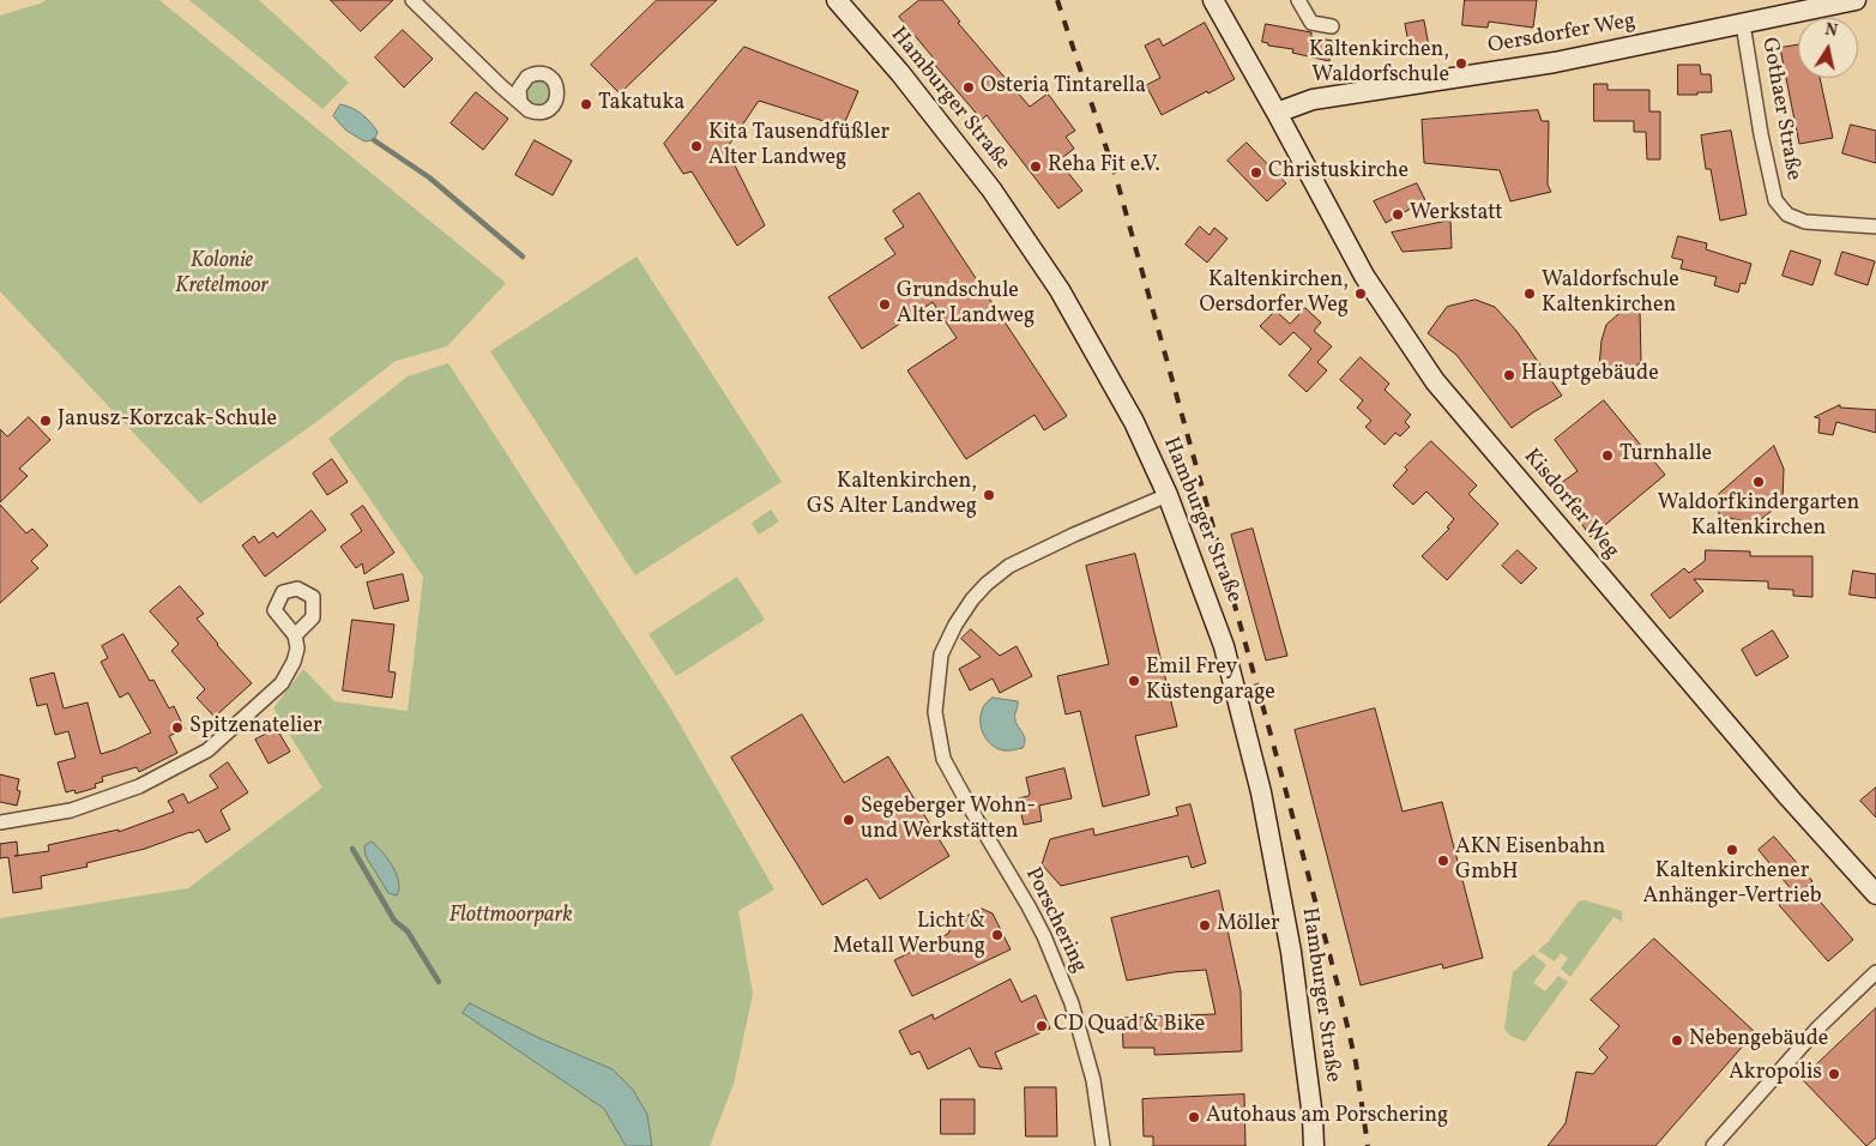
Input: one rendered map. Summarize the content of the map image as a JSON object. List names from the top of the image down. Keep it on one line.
{"streets":{"street":["Oersdorfer Weg","Hamburger Straße","Gothaer Straße","Kisdorfer Weg","Porschering"]},"crossings":[["Oersdorfer Weg","Gothaer Straße"],["Oersdorfer Weg","Kisdorfer Weg"],["Hamburger Straße","Porschering"]],"parks":["Kolonie Kretelmoor","Flottmoorpark"],"places":["Kaltenkirchen, Waldorfschule","Osteria Tintarella","Takatuka","Kita Tausendfüßler Alter Landweg","Reha Fit e.V.","Christuskirche","Werkstatt","Kaltenkirchen, Oersdorfer Weg","Waldorfschule Kaltenkirchen","Grundschule Alter Landweg","Hauptgebäude","Janusz-Korzcak-Schule","Turnhalle","Waldorfkindergarten Kaltenkirchen","Kaltenkirchen, GS Alter Landweg","Emil Frey Küstengarage","Spitzenatelier","Segeberger Wohn- und Werkstätten","Kaltenkirchener Anhänger-Vertrieb","AKN Eisenbahn GmbH","Möller","Licht & Metall Werbung","CD Quad & Bike","Nebengebäude","Akropolis","Autohaus am Porschering"],"north":"top"}
